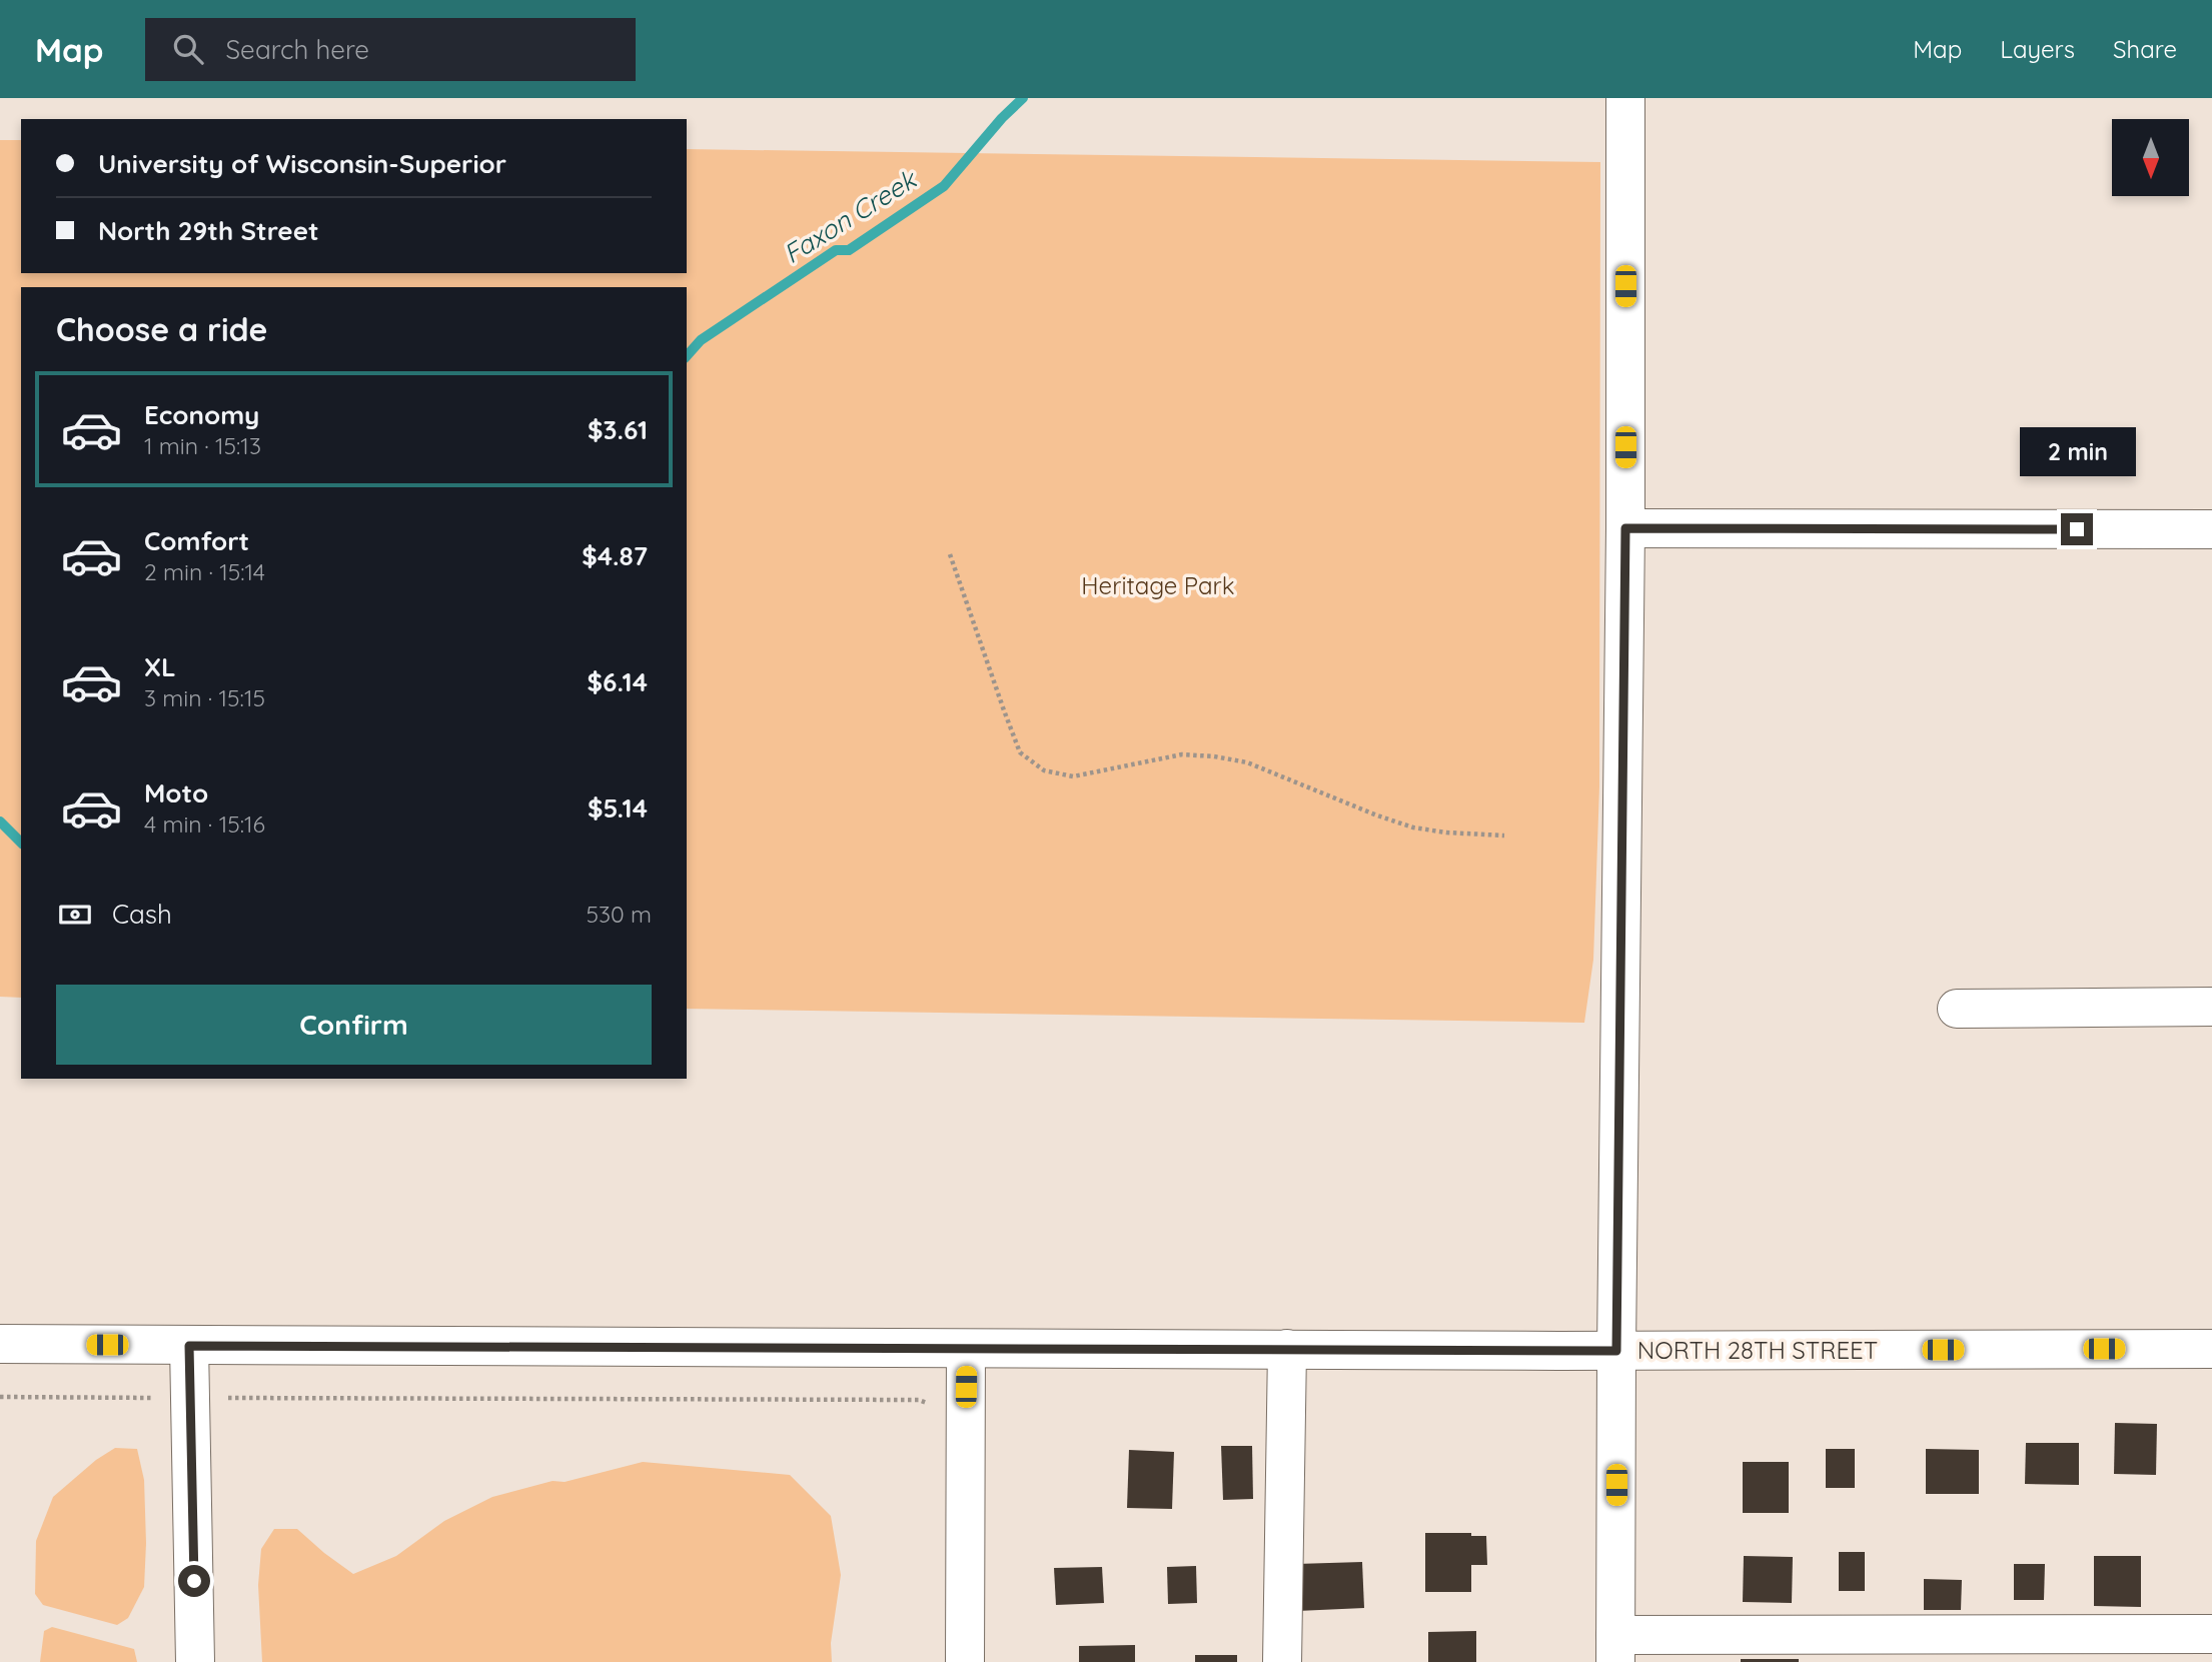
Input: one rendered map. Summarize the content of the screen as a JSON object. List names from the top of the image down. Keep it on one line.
{"streets":{"street":["NORTH 28TH STREET"]},"water":["Faxon Creek"],"parks":["Heritage Park"],"north":"bottom","page":{"header":"Map","search":"Search here","nav":["Map","Layers","Share"],"banner":["University of Wisconsin-Superior","North 29th Street"],"heading":"Choose a ride","list":[{"name":"Economy","note":"1 min · 15:13","value":"$3.61"},{"name":"Comfort","note":"2 min · 15:14","value":"$4.87"},{"name":"XL","note":"3 min · 15:15","value":"$6.14"},{"name":"Moto","note":"4 min · 15:16","value":"$5.14"}],"bubble":"2 min","pay":["Cash","530 m"],"buttons":"Confirm"}}
